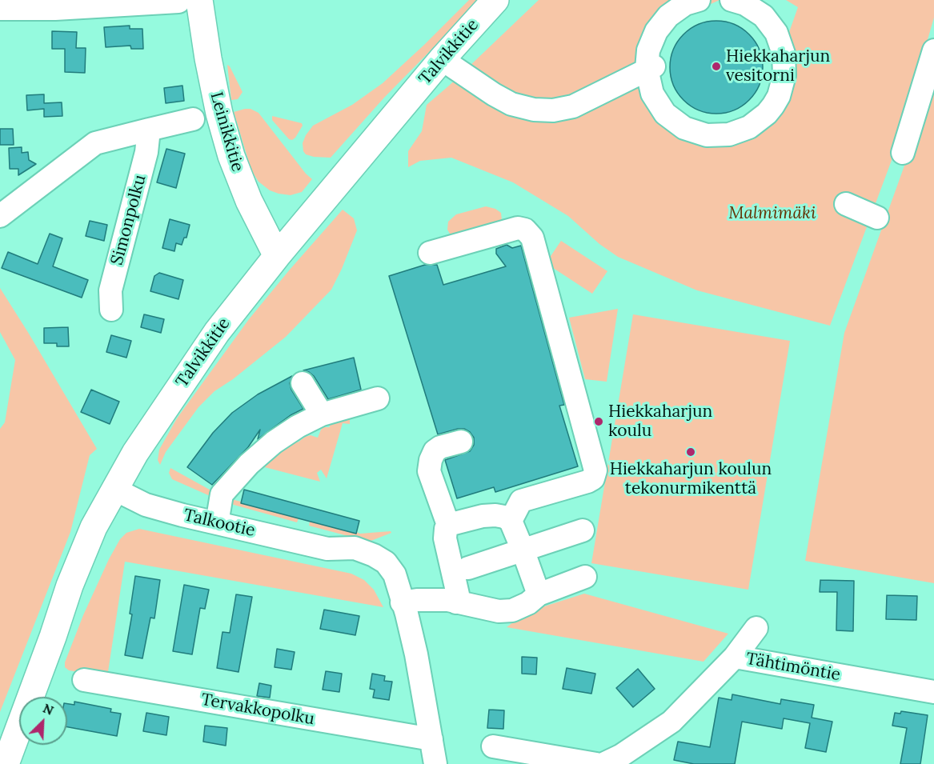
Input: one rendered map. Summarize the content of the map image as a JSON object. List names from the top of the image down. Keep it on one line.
{"streets":{"main road":["Talvikkitie","Leinikkitie"],"street":["Simonpolku","Talkootie","Tähtimöntie","Tervakkopolku"]},"crossings":[["Talvikkitie","Leinikkitie"],["Talvikkitie","Talkootie"]],"parks":["Malmimäki"],"places":["Hiekkaharjun vesitorni","Hiekkaharjun koulu","Hiekkaharjun koulun tekonurmikenttä"],"north":"top right"}
